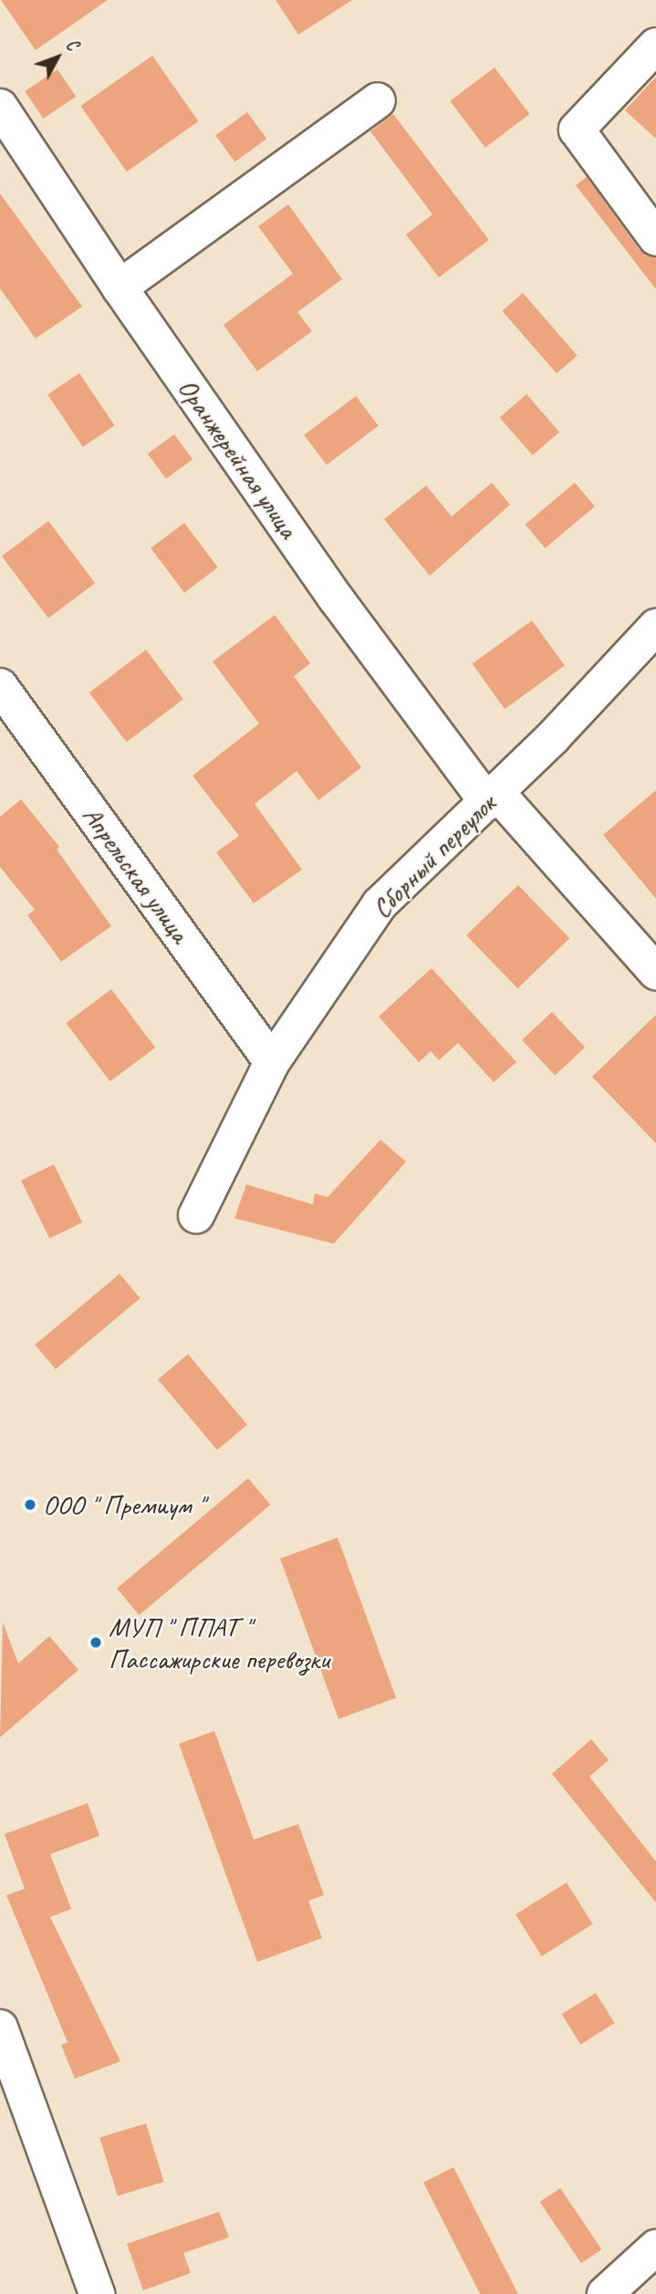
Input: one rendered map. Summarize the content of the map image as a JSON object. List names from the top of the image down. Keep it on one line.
{"streets":{"street":["Оранжерейная улица","Сборный переулок","Апрельская улица"]},"crossings":[["Оранжерейная улица","Сборный переулок"],["Сборный переулок","Апрельская улица"]],"places":["ООО \" Премиум \"","МУП \" ППАТ \" Пассажирские перевозки"],"north":"top right"}
